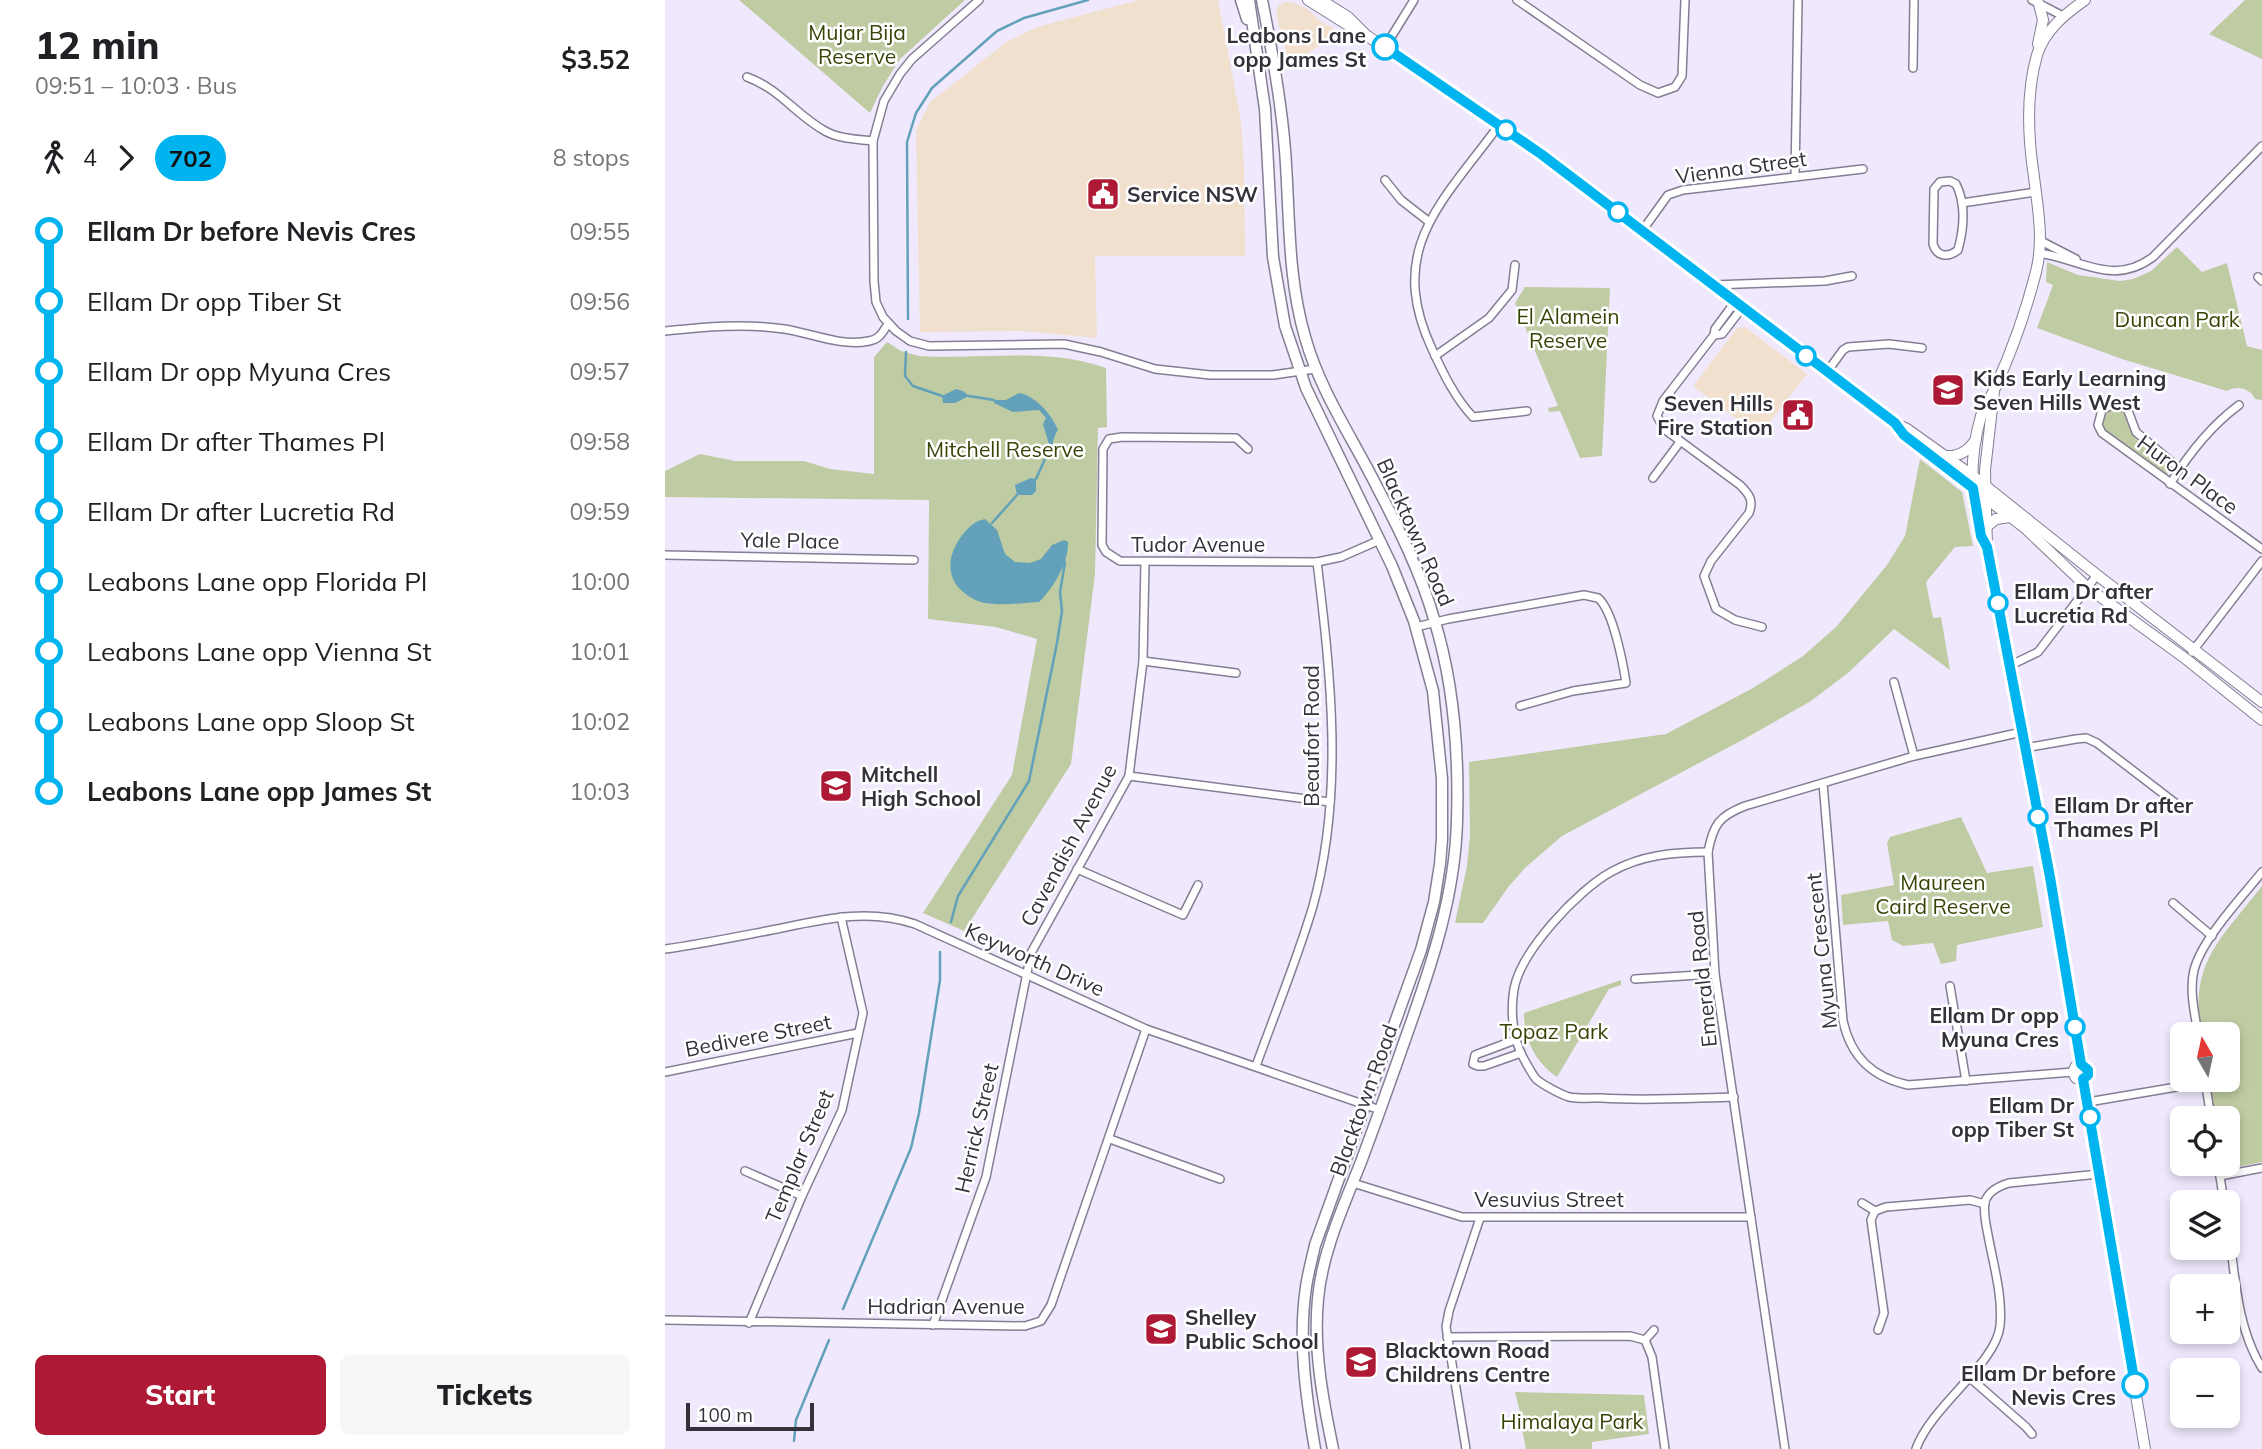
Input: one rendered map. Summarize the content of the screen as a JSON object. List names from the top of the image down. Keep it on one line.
{"streets":{"main road":["Blacktown Road"],"street":["Vienna Street","Huron Place","Yale Place","Tudor Avenue","Beaufort Road","Cavendish Avenue","Myuna Crescent","Keyworth Drive","Emerald Road","Bedivere Street","Herrick Street","Templar Street","Vesuvius Street","Hadrian Avenue"]},"crossings":[["Blacktown Road","Keyworth Drive"],["Blacktown Road","Vesuvius Street"],["Tudor Avenue","Beaufort Road"],["Tudor Avenue","Cavendish Avenue"],["Beaufort Road","Keyworth Drive"],["Cavendish Avenue","Keyworth Drive"],["Cavendish Avenue","Herrick Street"],["Myuna Crescent","Emerald Road"],["Keyworth Drive","Herrick Street"],["Keyworth Drive","Templar Street"],["Keyworth Drive","Hadrian Avenue"],["Emerald Road","Vesuvius Street"],["Bedivere Street","Templar Street"],["Herrick Street","Hadrian Avenue"],["Templar Street","Hadrian Avenue"]],"parks":["Mujar Bija Reserve","El Alamein Reserve","Duncan Park","Mitchell Reserve","Maureen Caird Reserve","Topaz Park","Himalaya Park"],"places":{"other":["Leabons Lane opp James St","Ellam Dr after Lucretia Rd","Ellam Dr after Thames Pl","Ellam Dr opp Myuna Cres","Ellam Dr opp Tiber St","Ellam Dr before Nevis Cres"],"public building":["Service NSW","Seven Hills Fire Station"],"school or university":["Kids Early Learning Seven Hills West","Mitchell High School","Shelley Public School","Blacktown Road Childrens Centre"]},"lines":["bus line 702"],"scale_bar":"100 m","north":"top","page":{"heading":["12 min","09:51 – 10:03 · Bus","$3.52"],"legs":["4","702","8 stops"],"list":[{"name":"Ellam Dr before Nevis Cres","value":"09:55"},{"name":"Ellam Dr opp Tiber St","value":"09:56"},{"name":"Ellam Dr opp Myuna Cres","value":"09:57"},{"name":"Ellam Dr after Thames Pl","value":"09:58"},{"name":"Ellam Dr after Lucretia Rd","value":"09:59"},{"name":"Leabons Lane opp Florida Pl","value":"10:00"},{"name":"Leabons Lane opp Vienna St","value":"10:01"},{"name":"Leabons Lane opp Sloop St","value":"10:02"},{"name":"Leabons Lane opp James St","value":"10:03"}],"map_buttons":["+","−"],"buttons":["Start","Tickets"],"scale":"100 m"}}
